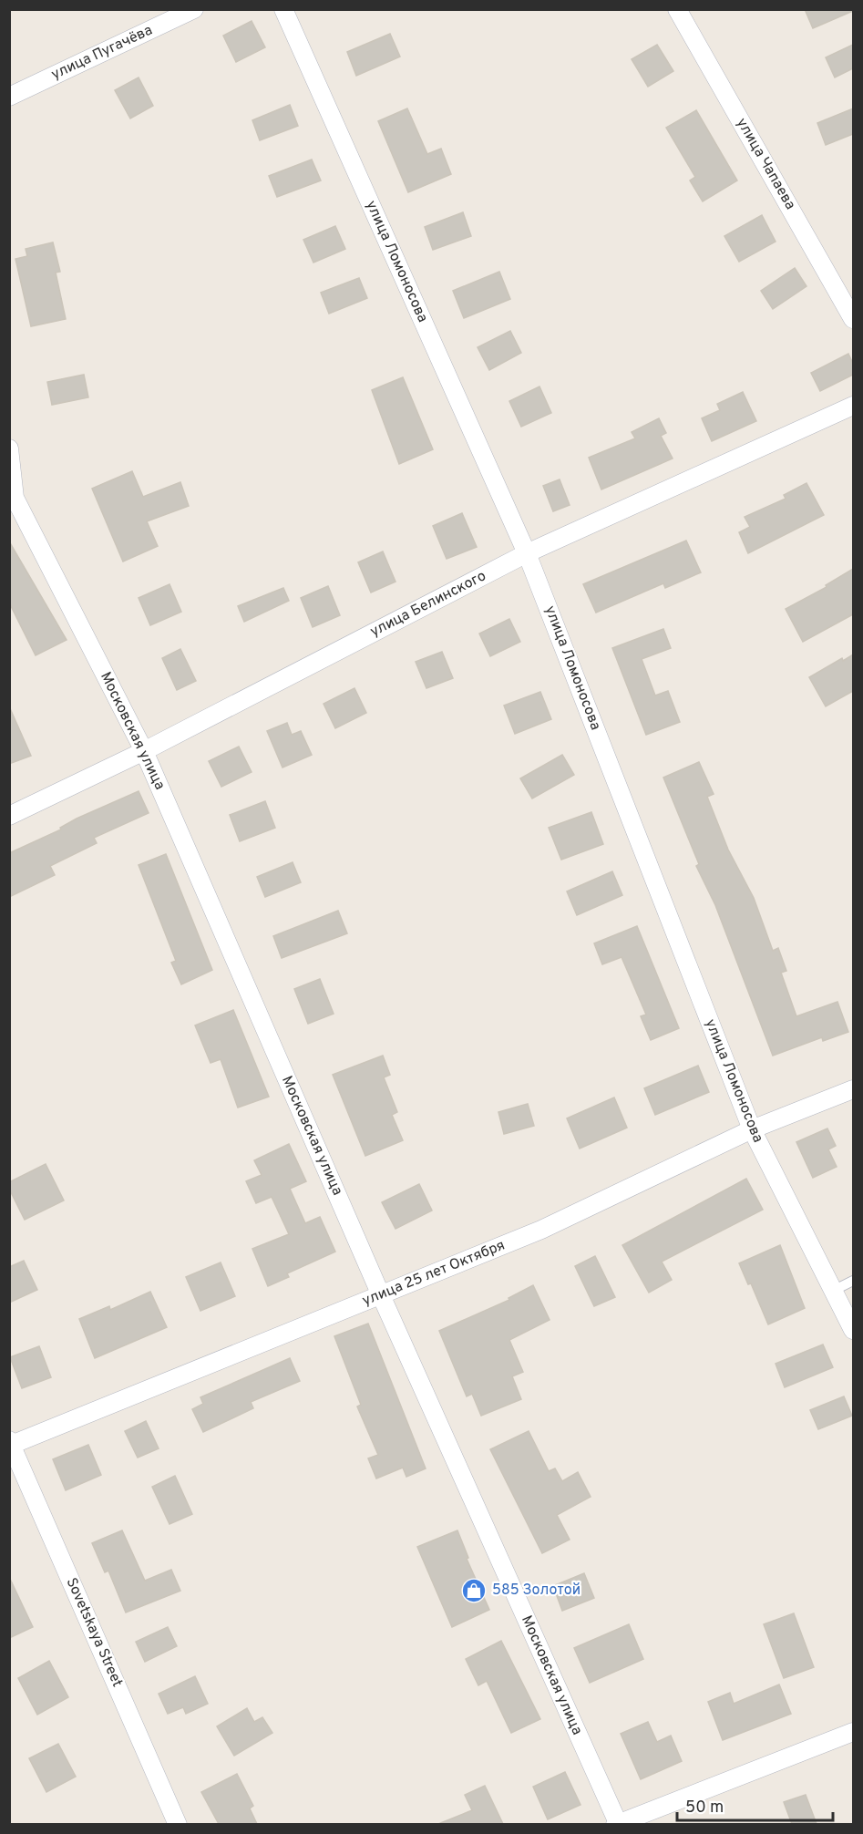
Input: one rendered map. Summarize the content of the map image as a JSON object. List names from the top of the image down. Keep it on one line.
{"streets":{"street":["улица Пугачёва","улица Чапаева","улица Ломоносова","улица Белинского","Московская улица","улица 25 лет Октября","Sovetskaya Street"]},"crossings":[["улица Ломоносова","улица Белинского"],["улица Ломоносова","улица 25 лет Октября"],["улица Белинского","Московская улица"],["Московская улица","улица 25 лет Октября"],["улица 25 лет Октября","Sovetskaya Street"]],"places":{"shop":["585 Золотой"]},"scale_bar":"50 m"}
